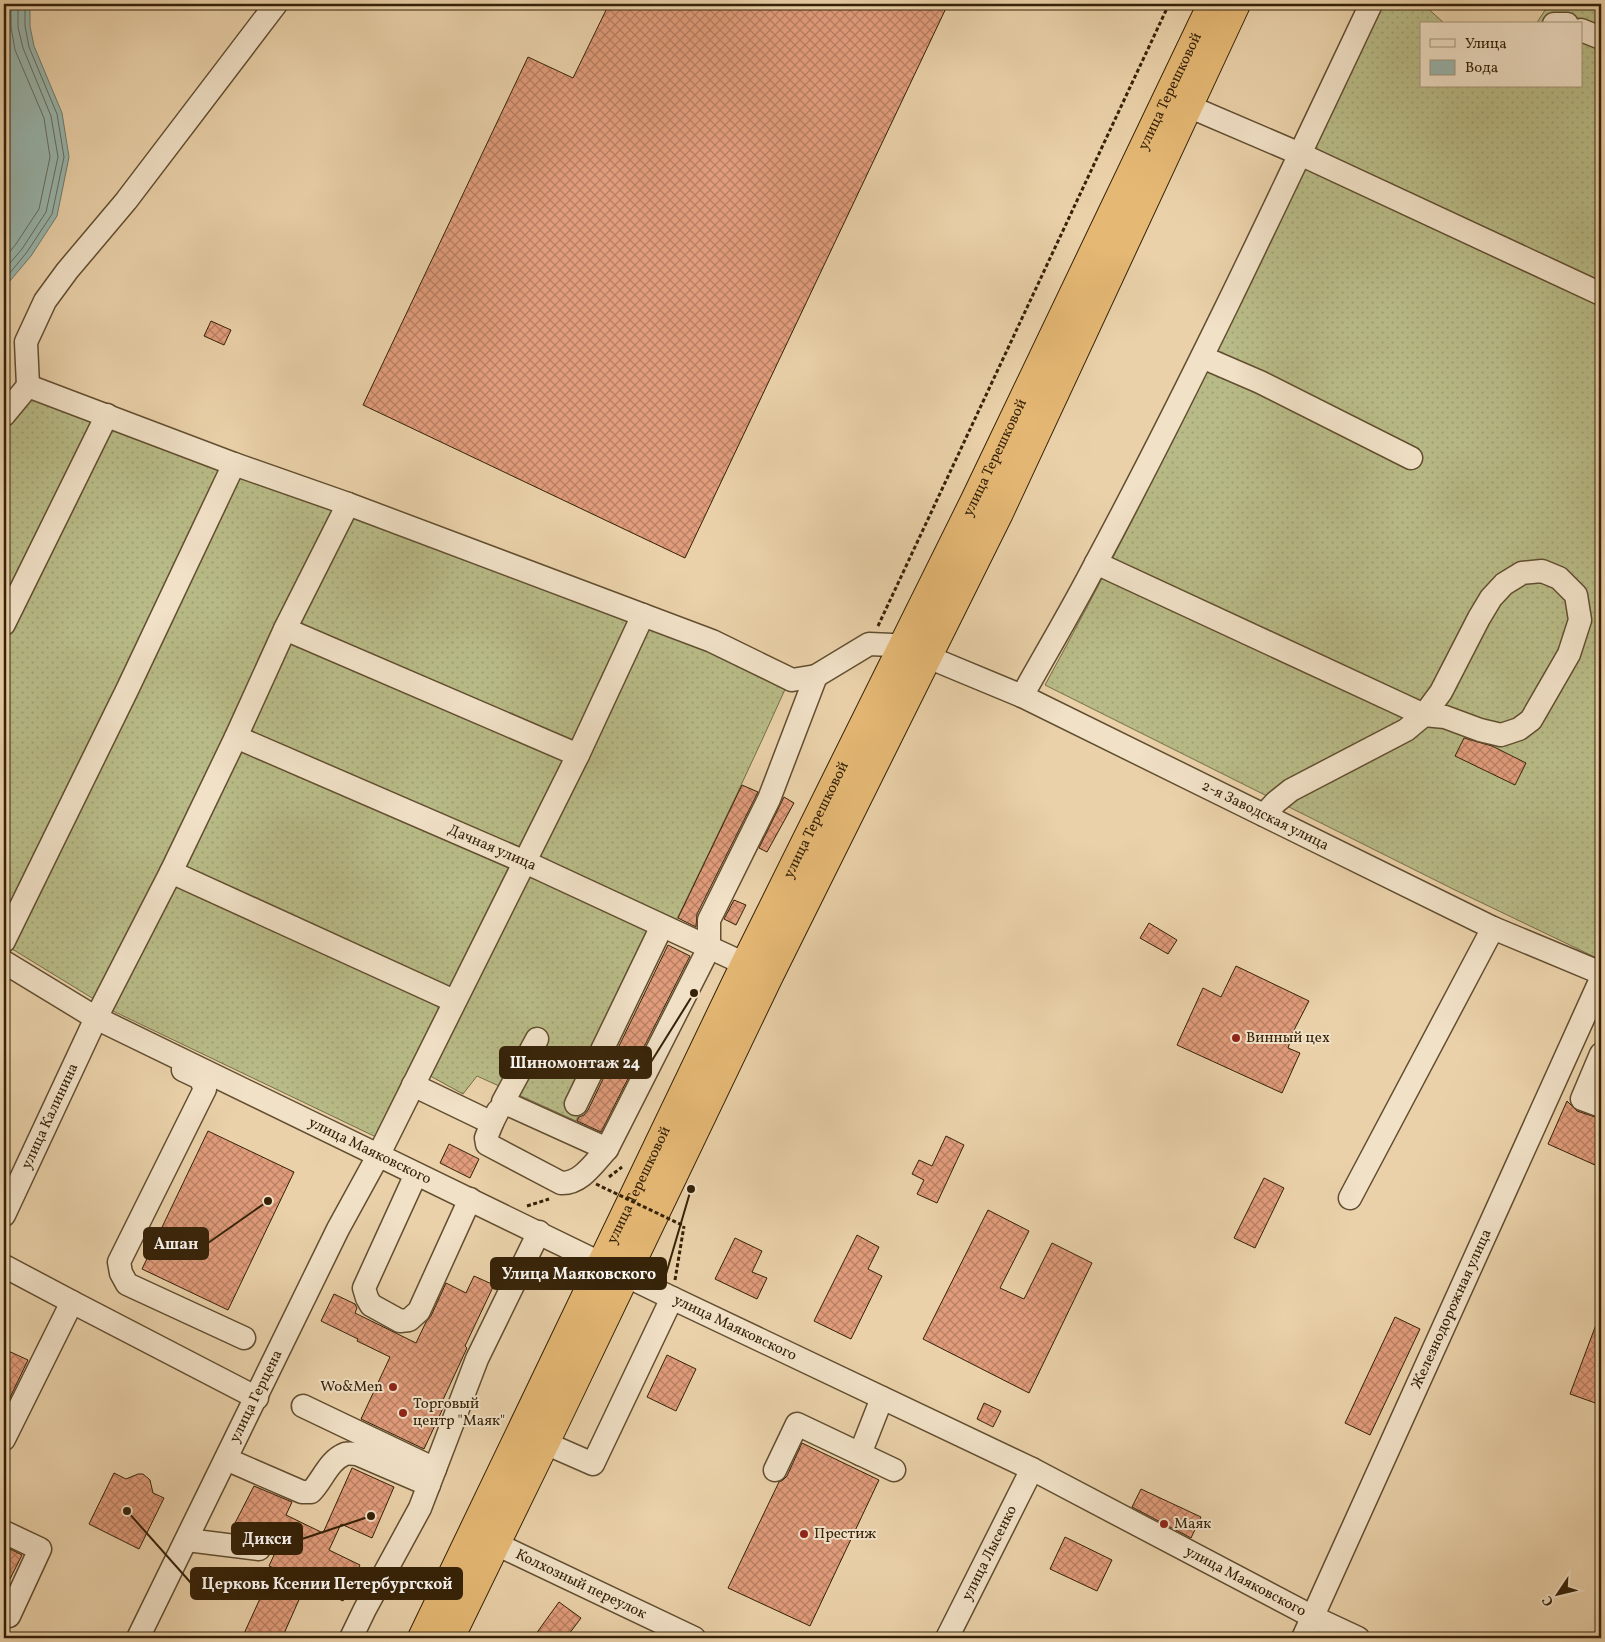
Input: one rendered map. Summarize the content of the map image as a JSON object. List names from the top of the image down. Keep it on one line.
{"streets":{"highway":["улица Терешковой"],"street":["2-я Заводская улица","Дачная улица","улица Калинина","улица Маяковского","Железнодорожная улица","улица Герцена","улица Лысенко","Колхозный переулок"]},"crossings":[["улица Терешковой","2-я Заводская улица"],["улица Терешковой","Дачная улица"],["улица Терешковой","улица Маяковского"],["улица Терешковой","Колхозный переулок"],["Дачная улица","улица Калинина"],["Дачная улица","улица Герцена"],["улица Калинина","улица Маяковского"],["улица Маяковского","Железнодорожная улица"],["улица Маяковского","улица Герцена"],["улица Маяковского","улица Лысенко"]],"places":["Шиномонтаж 24","Винный цех","Улица Маяковского","Ашан","Wo&Men","Торговый центр \"Маяк\"","Церковь Ксении Петербургской","Дикси","Маяк","Престиж"],"legend":["Улица","Вода"],"north":"bottom left"}
